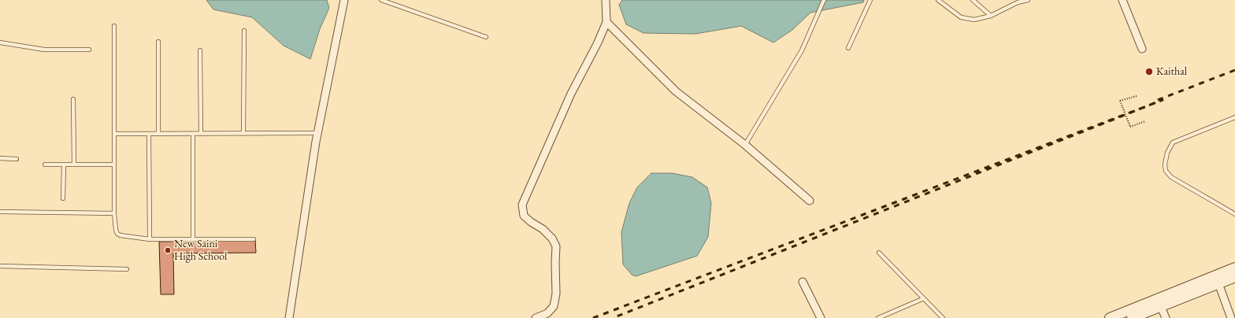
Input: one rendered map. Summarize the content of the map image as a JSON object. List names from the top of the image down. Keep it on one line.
{"places":["Kaithal","New Saini High School"]}
